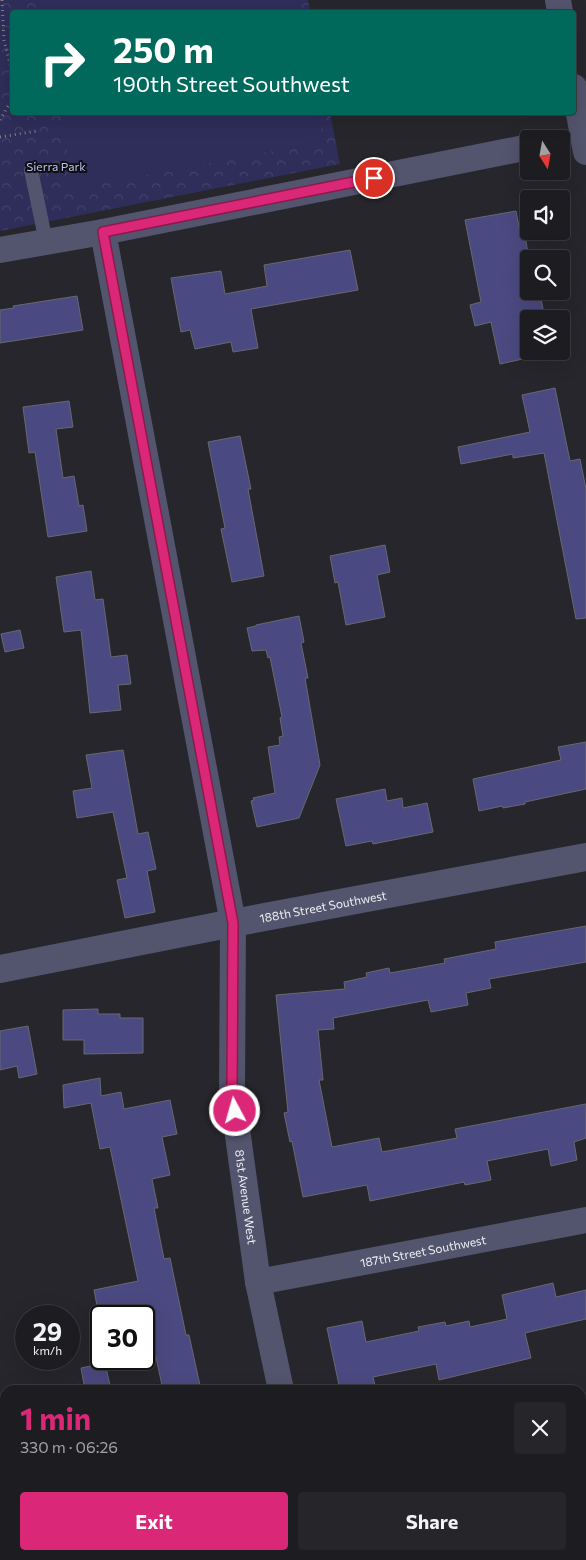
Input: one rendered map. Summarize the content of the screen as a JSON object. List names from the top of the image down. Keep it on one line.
{"streets":{"street":["188th Street Southwest","81st Avenue West","187th Street Southwest"]},"crossings":[["188th Street Southwest","81st Avenue West"],["81st Avenue West","187th Street Southwest"]],"parks":["Sierra Park"],"north":"bottom","page":{"turn":["250 m","190th Street Southwest"],"speed":"29 km/h","limit":"30","heading":["1 min","330 m · 06:26"],"buttons":["Exit","Share"]}}
